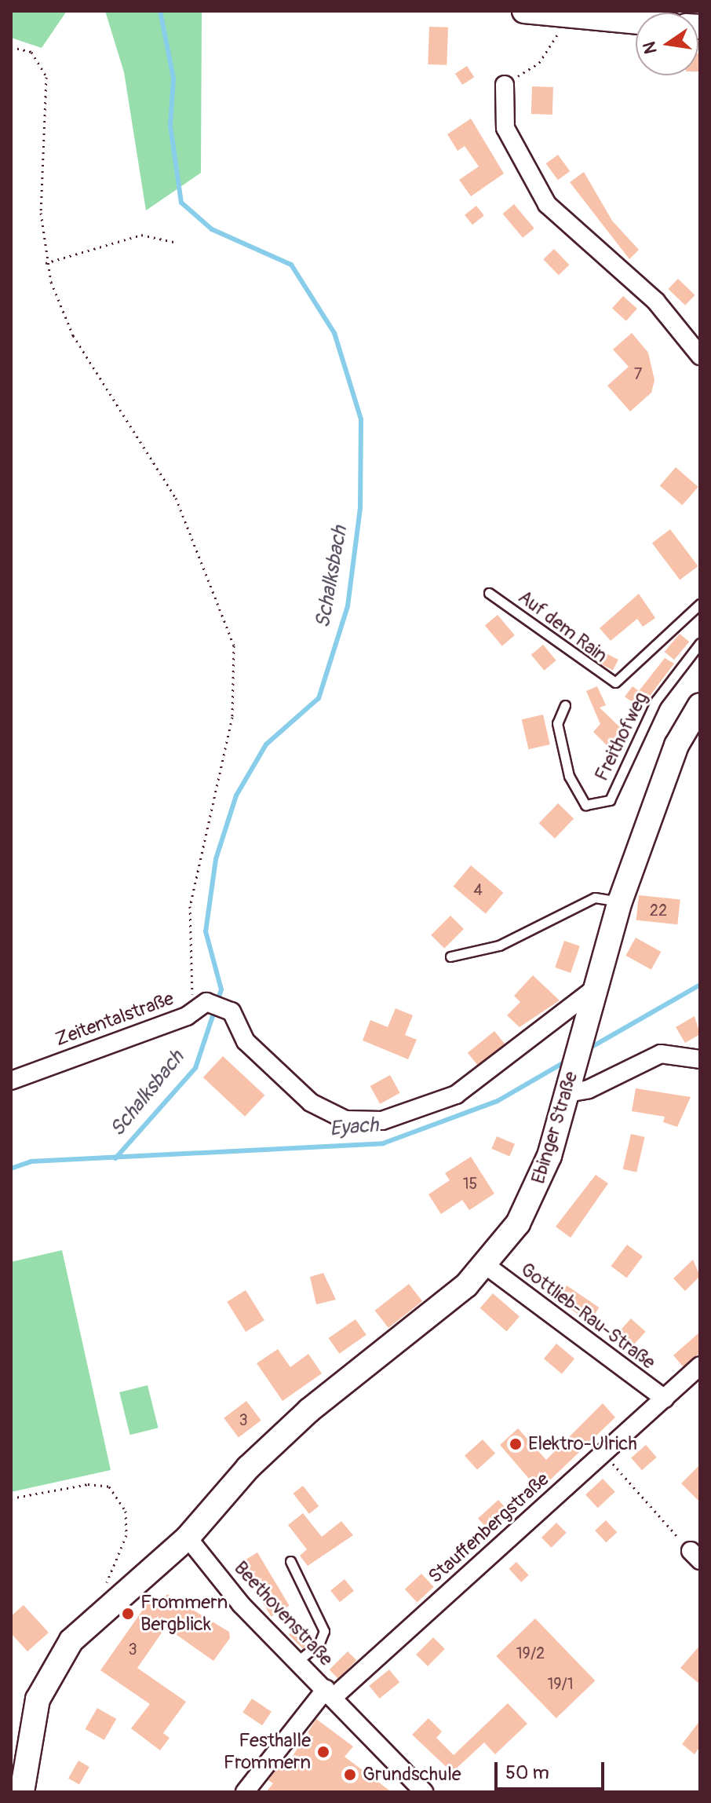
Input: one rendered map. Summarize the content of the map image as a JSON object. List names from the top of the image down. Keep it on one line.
{"streets":{"main road":["Ebinger Straße"],"street":["Zeitentalstraße","Gottlieb-Rau-Straße","Stauffenbergstraße","Beethovenstraße"],"lane":["Auf dem Rain","Freithofweg"]},"crossings":[["Ebinger Straße","Gottlieb-Rau-Straße"],["Ebinger Straße","Beethovenstraße"],["Gottlieb-Rau-Straße","Stauffenbergstraße"],["Stauffenbergstraße","Beethovenstraße"]],"water":["Schalksbach","Eyach"],"places":["Elektro-Ulrich","Frommern Bergblick","Festhalle Frommern","Grundschule"],"house_numbers":["7","4","22","15","3","3","19/2","19/1"],"scale_bar":"50 m","north":"left"}
